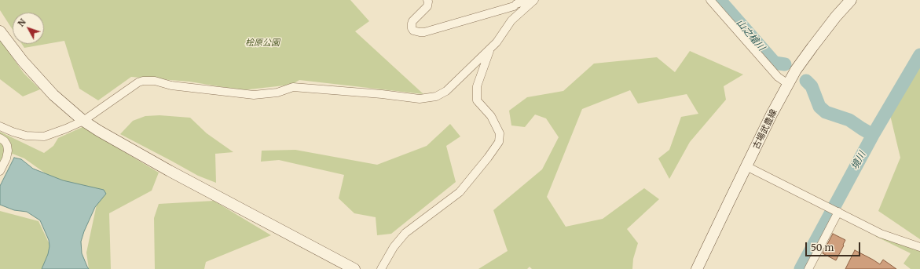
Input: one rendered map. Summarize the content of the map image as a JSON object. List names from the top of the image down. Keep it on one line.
{"streets":{"street":["古場武豊線"]},"water":["山之槍川","境川"],"parks":["桧原公園"],"scale_bar":"50 m","north":"top left"}
